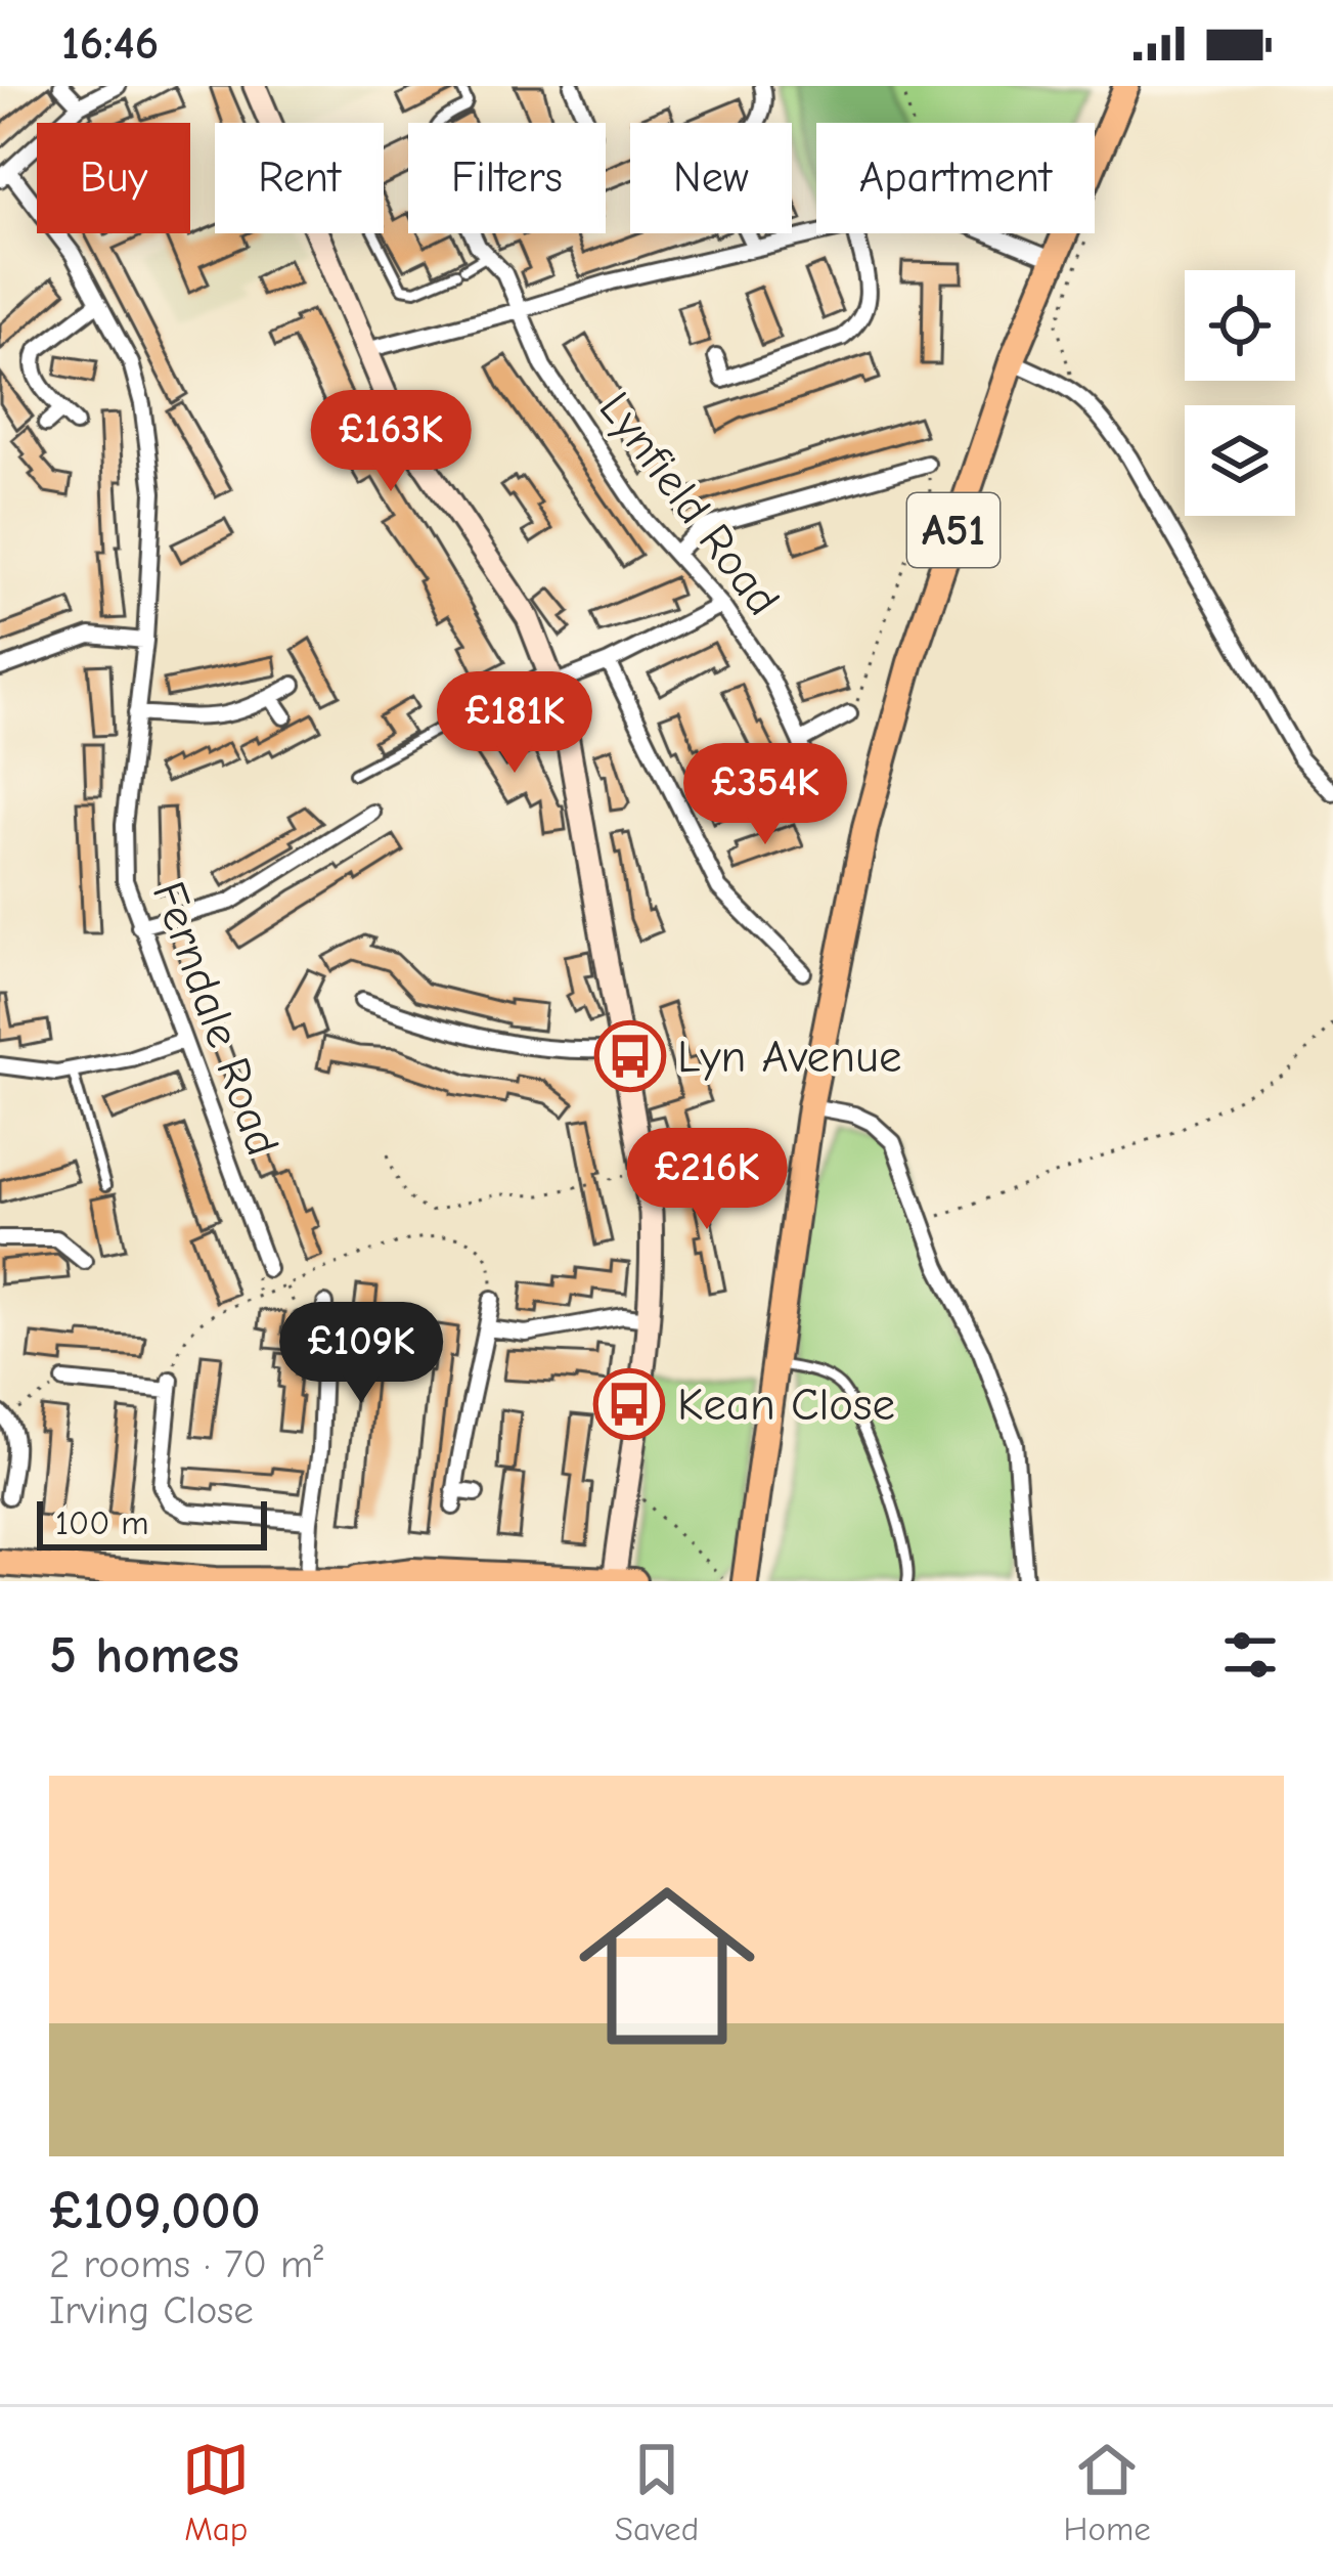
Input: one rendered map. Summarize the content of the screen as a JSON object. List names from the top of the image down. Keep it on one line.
{"streets":{"highway":["A51"],"street":["Lynfield Road","Ferndale Road"]},"places":{"bus stop":["Lyn Avenue","Kean Close"]},"scale_bar":"100 m","page":{"status":"16:46","chip":["Buy","Rent","Filters","New","Apartment"],"price":["£163K","£181K","£354K","£216K","£109K"],"scale":"100 m","heading":"5 homes","list":[{"name":"£109,000","note":"2 rooms · 70 m² · Irving Close"}],"tabs":["Map","Saved","Home"]}}
